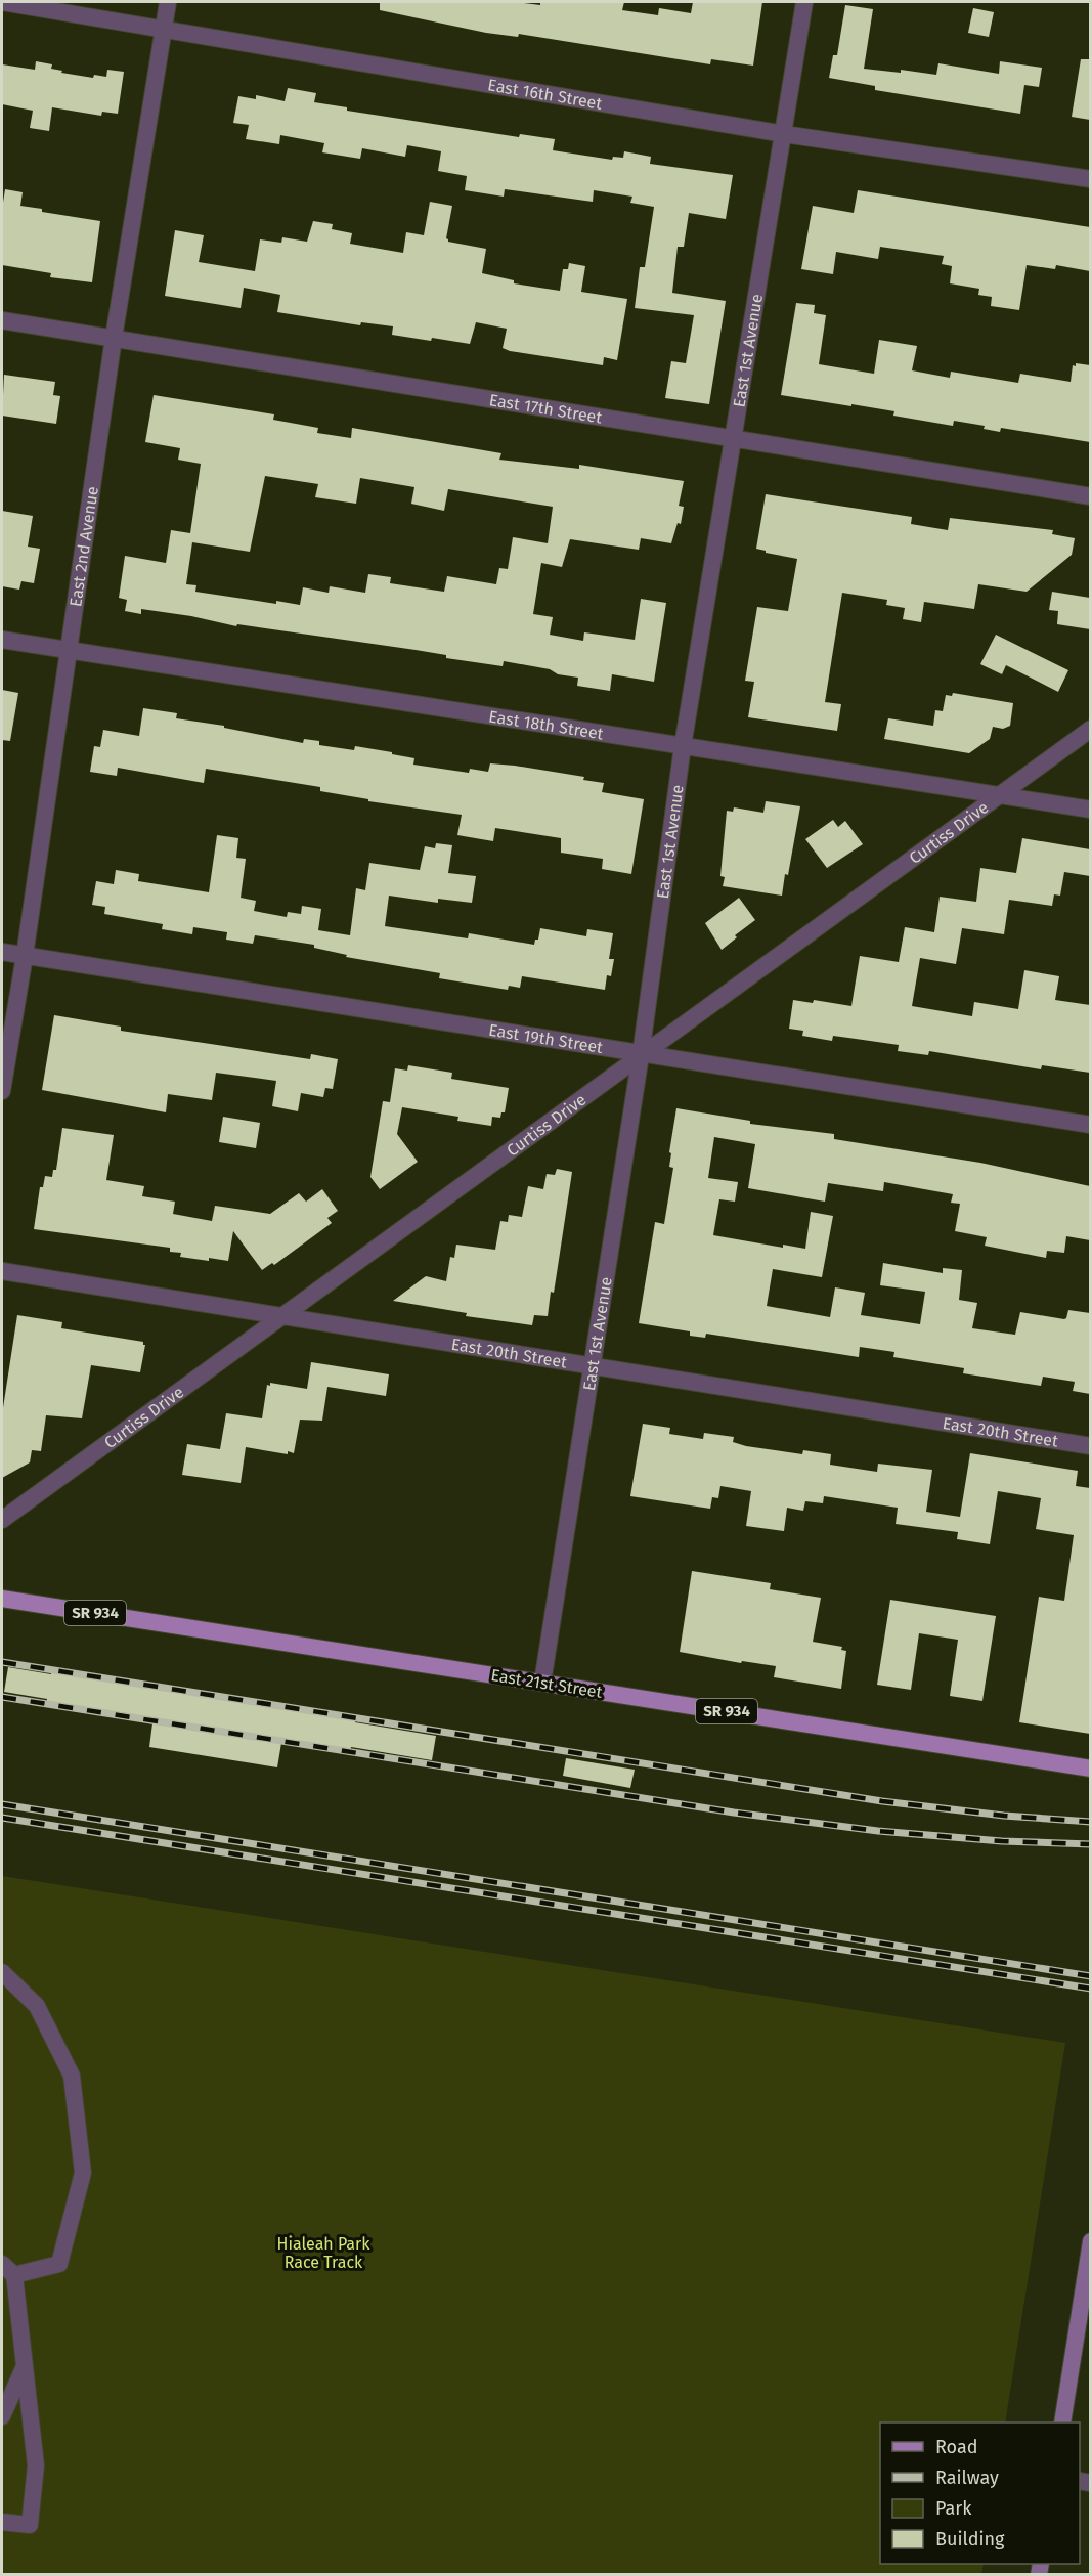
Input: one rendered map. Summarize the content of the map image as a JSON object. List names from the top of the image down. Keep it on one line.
{"streets":{"main road":["SR 934","East 21st Street"],"street":["East 16th Street","East 1st Avenue","East 17th Street","East 2nd Avenue","East 18th Street","Curtiss Drive","East 19th Street","East 20th Street"]},"crossings":[["East 16th Street","East 1st Avenue"],["East 16th Street","East 2nd Avenue"],["East 1st Avenue","East 17th Street"],["East 1st Avenue","East 18th Street"],["East 1st Avenue","Curtiss Drive"],["East 1st Avenue","East 19th Street"],["East 1st Avenue","East 20th Street"],["East 1st Avenue","East 21st Street"],["East 17th Street","East 2nd Avenue"],["East 2nd Avenue","East 18th Street"],["East 2nd Avenue","East 19th Street"],["East 18th Street","Curtiss Drive"],["Curtiss Drive","East 19th Street"],["Curtiss Drive","East 20th Street"]],"parks":["Hialeah Park Race Track"],"legend":["Road","Railway","Park","Building"]}
